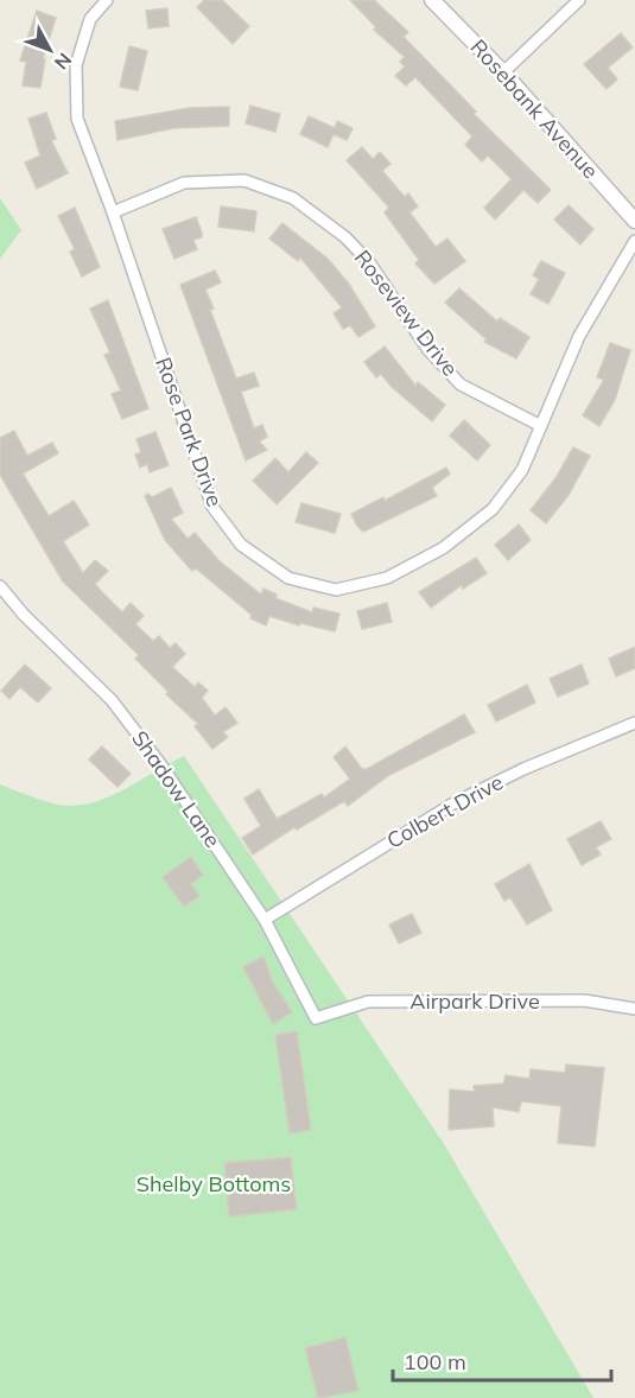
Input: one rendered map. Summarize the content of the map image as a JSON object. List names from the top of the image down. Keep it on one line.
{"streets":{"street":["Rosebank Avenue","Roseview Drive","Rose Park Drive","Shadow Lane","Colbert Drive","Airpark Drive"]},"crossings":[["Roseview Drive","Rose Park Drive"],["Shadow Lane","Colbert Drive"],["Shadow Lane","Airpark Drive"]],"parks":["Shelby Bottoms"],"scale_bar":"100 m","north":"bottom right"}
